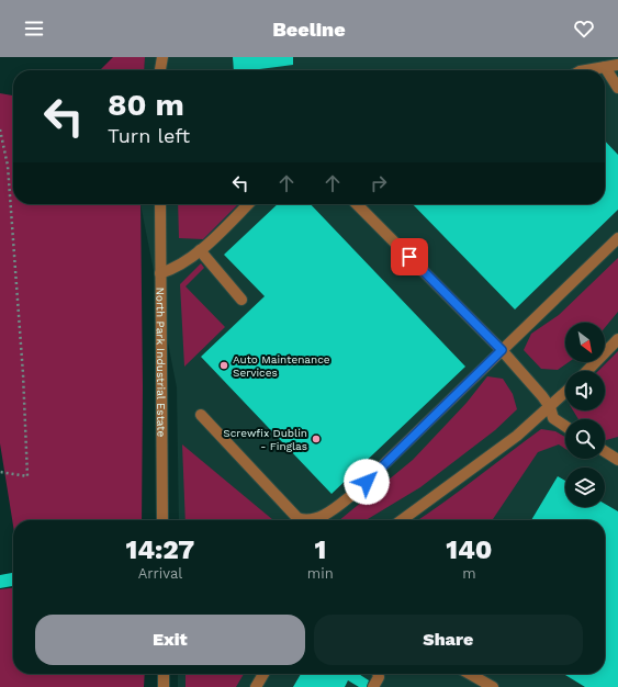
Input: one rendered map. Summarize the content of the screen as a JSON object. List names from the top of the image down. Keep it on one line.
{"streets":{"street":["North Park Industrial Estate"]},"places":["Auto Maintenance Services","Screwfix Dublin - Finglas"],"north":"bottom right","page":{"header":"Beeline","turn":["80 m","Turn left"],"eta":["14:27","Arrival","1","min","140","m"],"buttons":["Exit","Share"]}}
